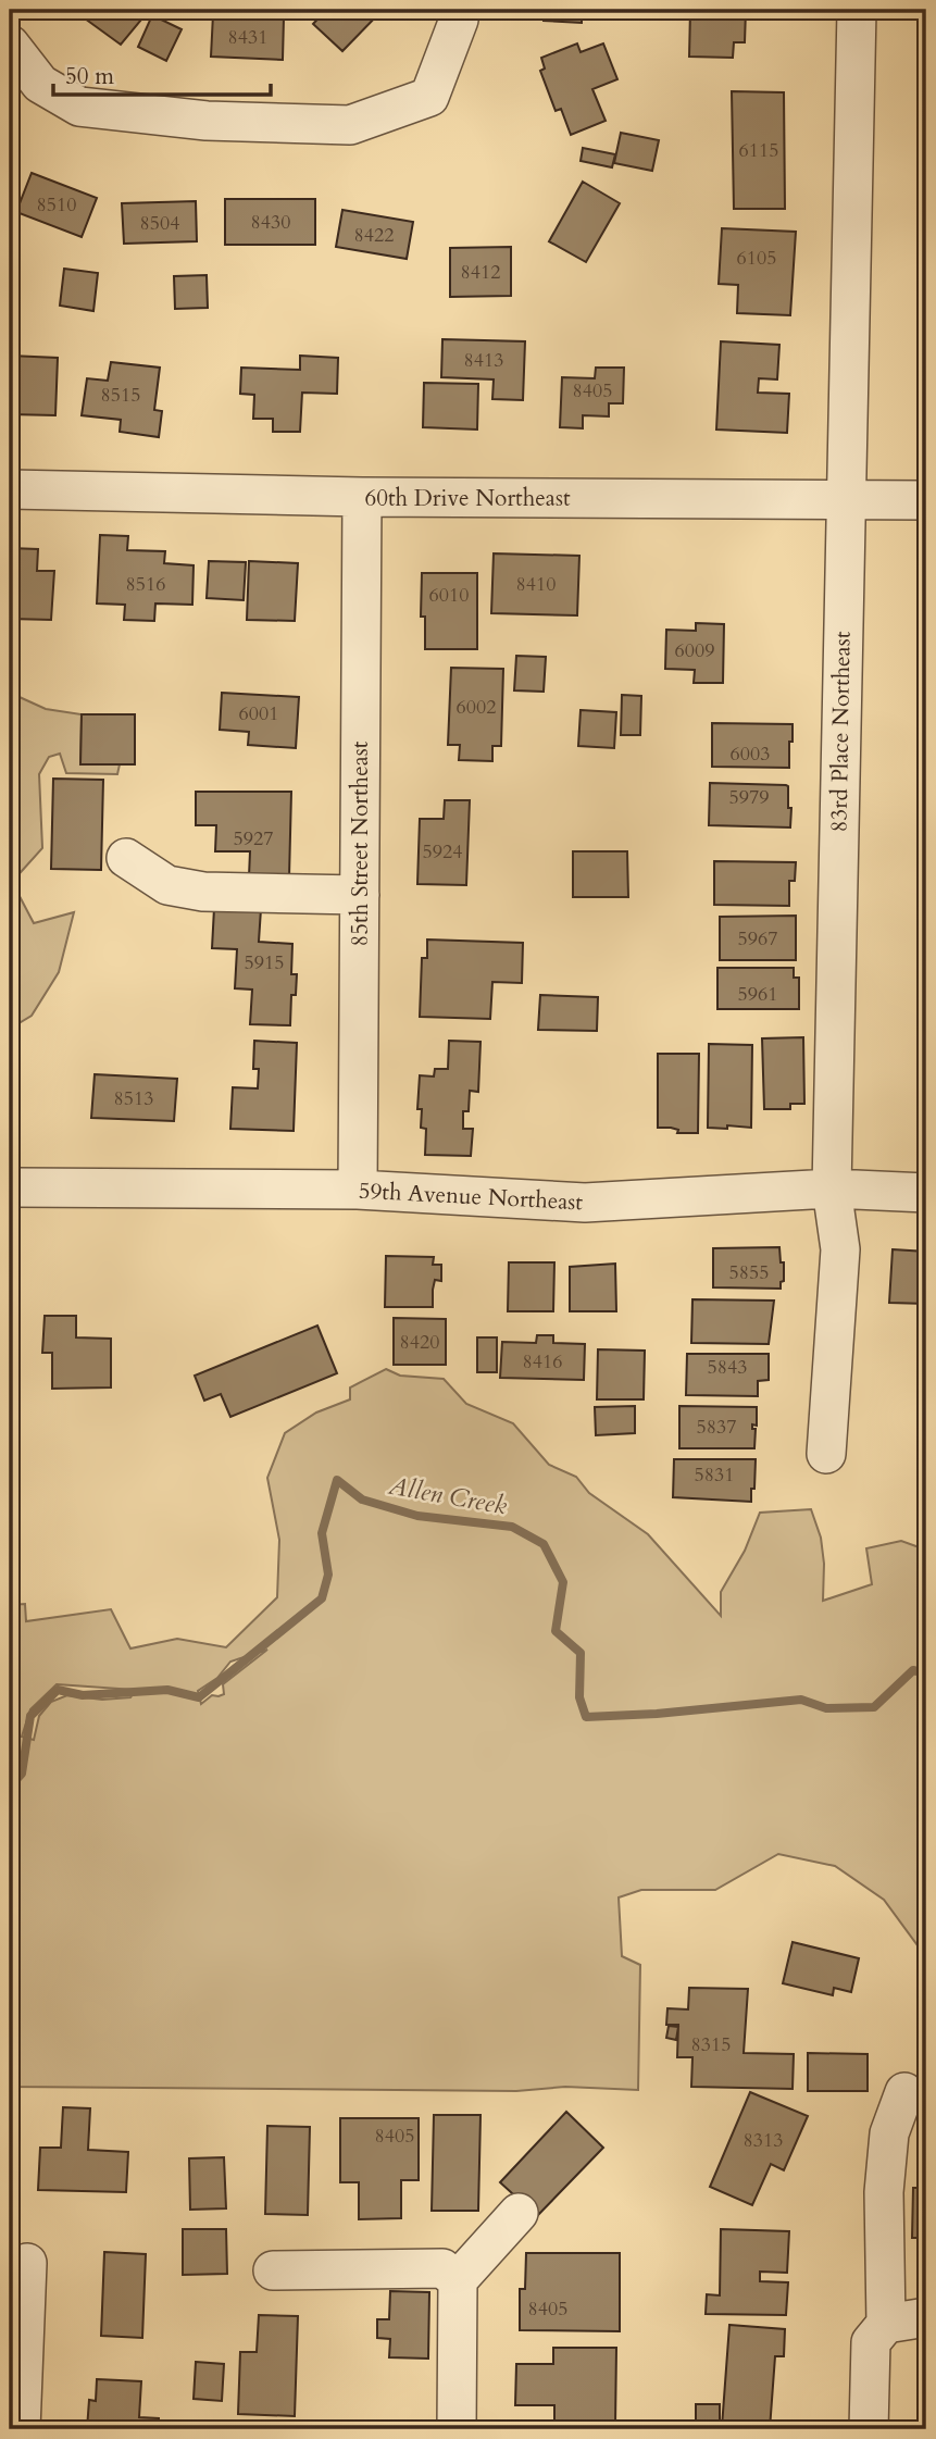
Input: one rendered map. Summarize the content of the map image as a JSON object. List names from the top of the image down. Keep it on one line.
{"streets":{"street":["60th Drive Northeast","83rd Place Northeast","85th Street Northeast","59th Avenue Northeast"]},"crossings":[["60th Drive Northeast","83rd Place Northeast"],["60th Drive Northeast","85th Street Northeast"],["83rd Place Northeast","59th Avenue Northeast"],["85th Street Northeast","59th Avenue Northeast"]],"water":["Allen Creek"],"house_numbers":["8431","6115","8510","8430","8504","8422","6105","8412","8413","8405","8515","8516","8410","6010","6009","6002","6001","6003","5979","5927","5924","5967","5915","5961","8513","5855","8420","8416","5843","5837","5831","8315","8405","8313","8405"],"scale_bar":"50 m"}
